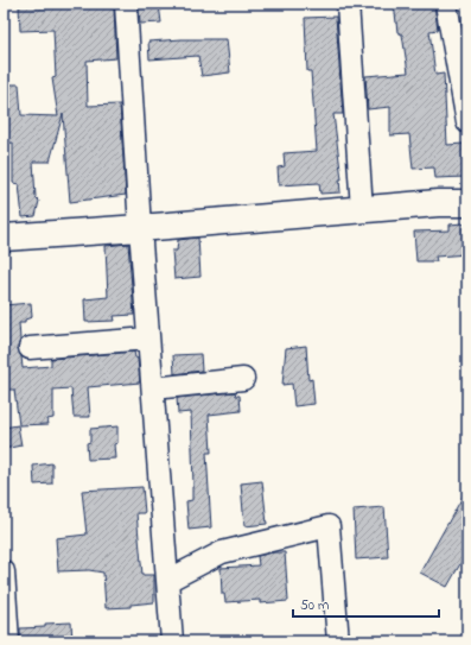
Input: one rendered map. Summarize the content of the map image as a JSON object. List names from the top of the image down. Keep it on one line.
{"scale_bar":"50 m"}
